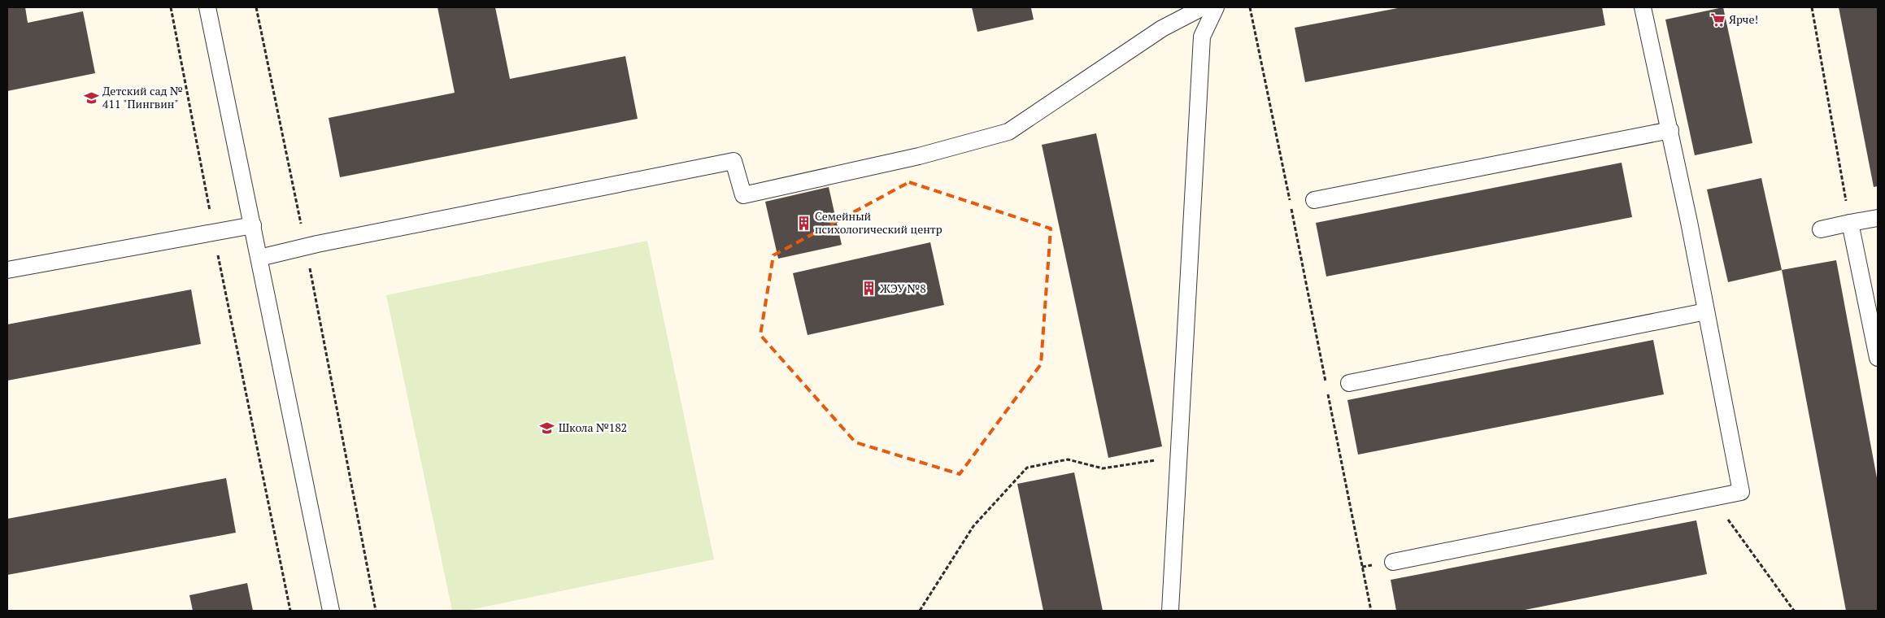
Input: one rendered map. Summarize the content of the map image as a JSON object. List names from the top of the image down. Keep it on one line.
{"places":{"supermarket":["Ярче!"],"school or university":["Детский сад № 411 \"Пингвин\"","Школа №182"],"building":["Семейный психологический центр","ЖЭУ №8"]}}
